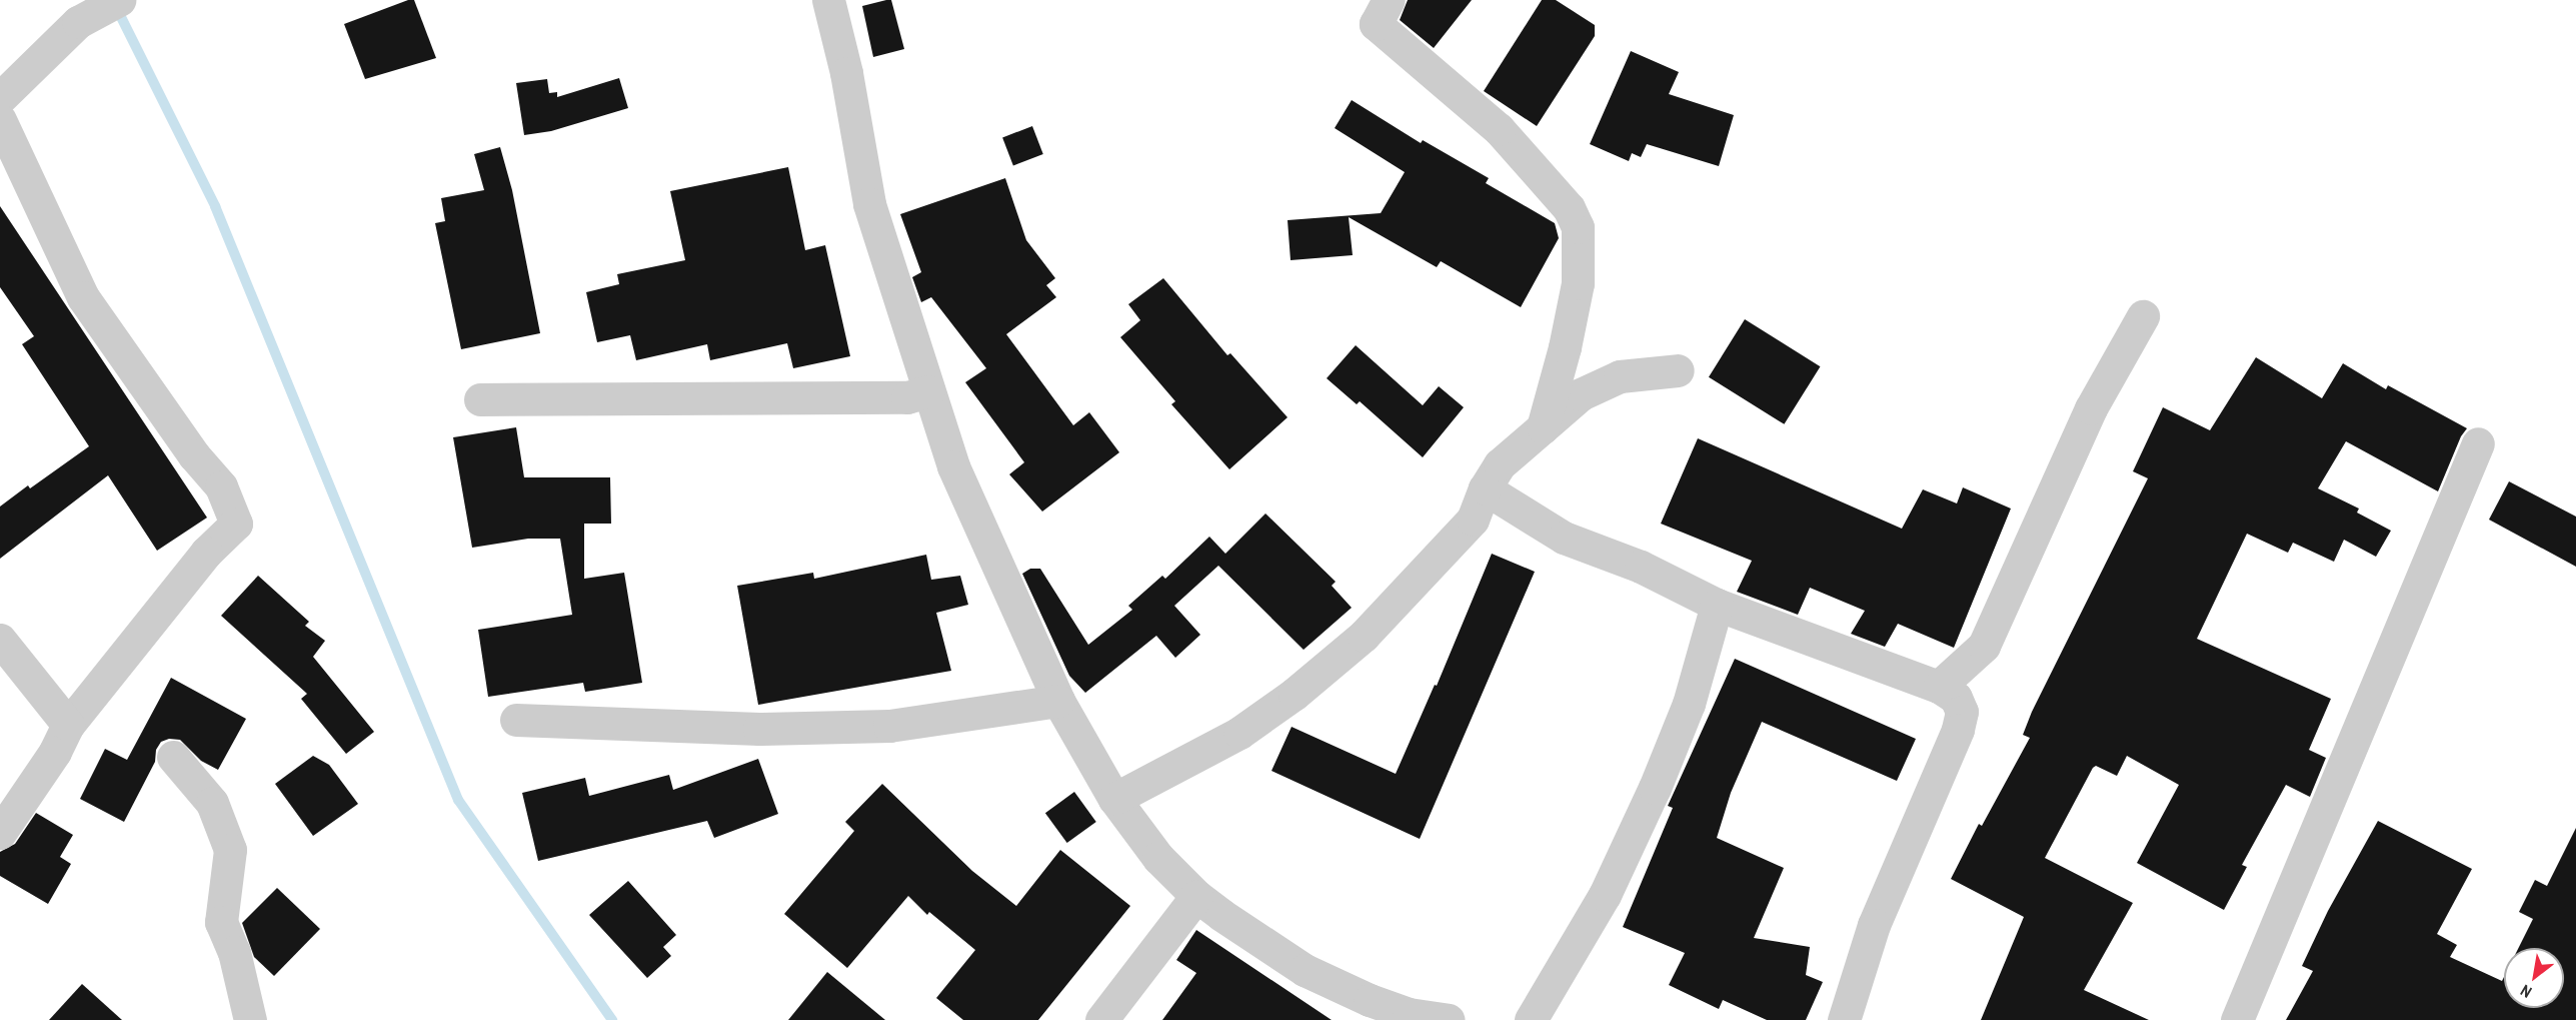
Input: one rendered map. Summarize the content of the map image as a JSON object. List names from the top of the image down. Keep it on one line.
{"north":"bottom left"}
